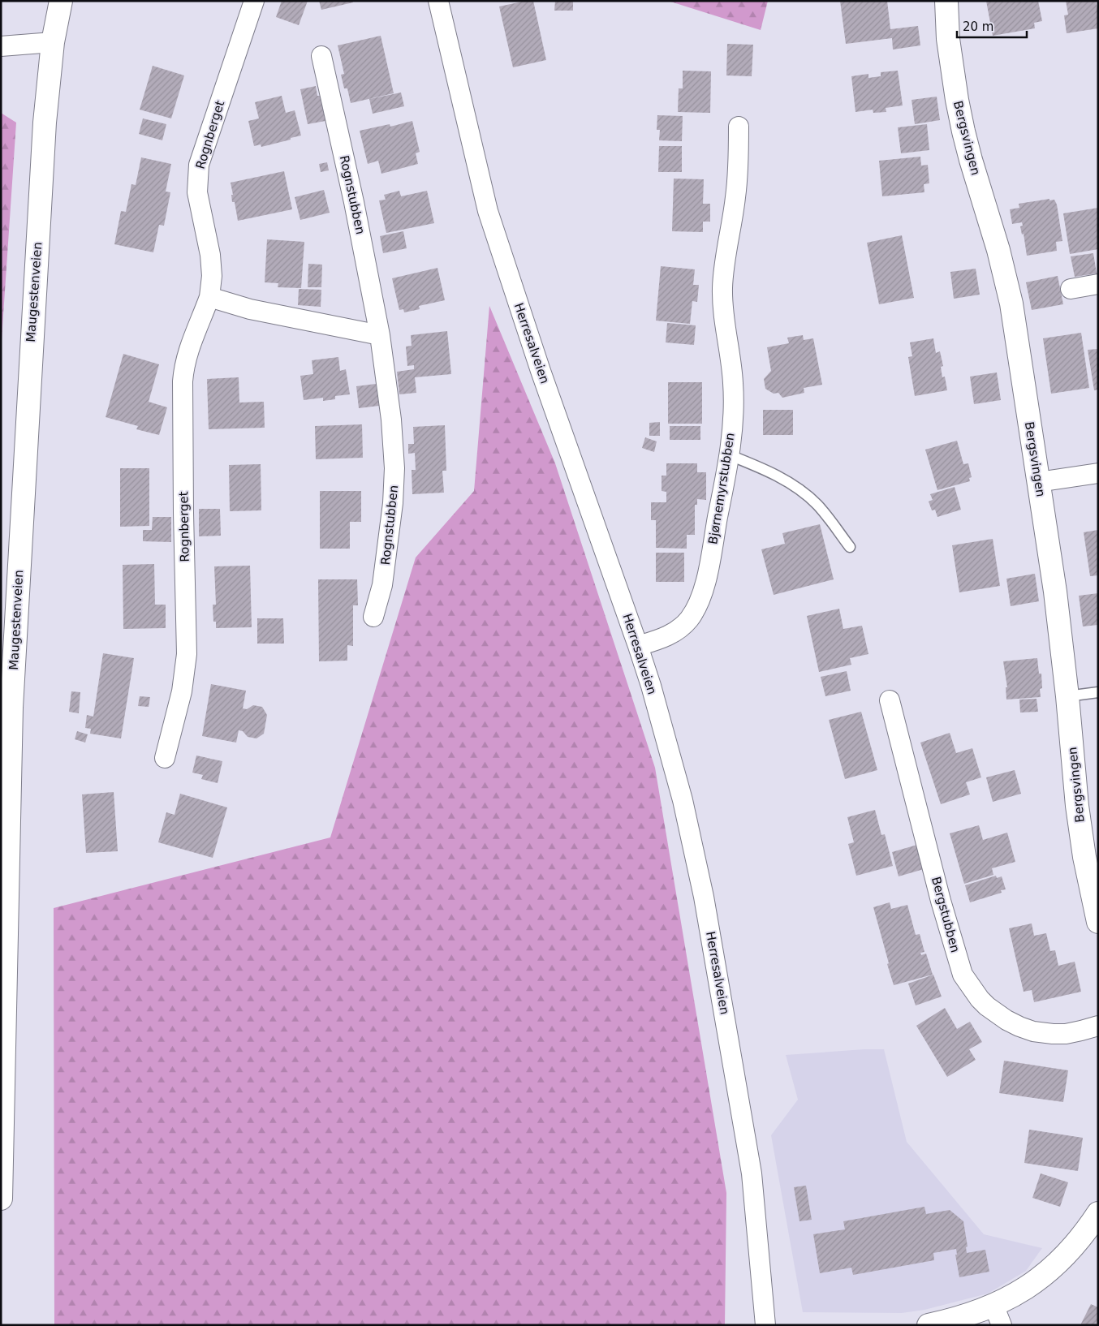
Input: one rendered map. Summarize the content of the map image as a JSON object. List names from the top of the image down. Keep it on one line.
{"streets":{"main road":["Bergsvingen","Maugestenveien"],"street":["Rognberget","Rognstubben","Herresalveien","Bjørnemyrstubben","Bergstubben"]},"crossings":[["Herresalveien","Bjørnemyrstubben"]],"scale_bar":"20 m"}
